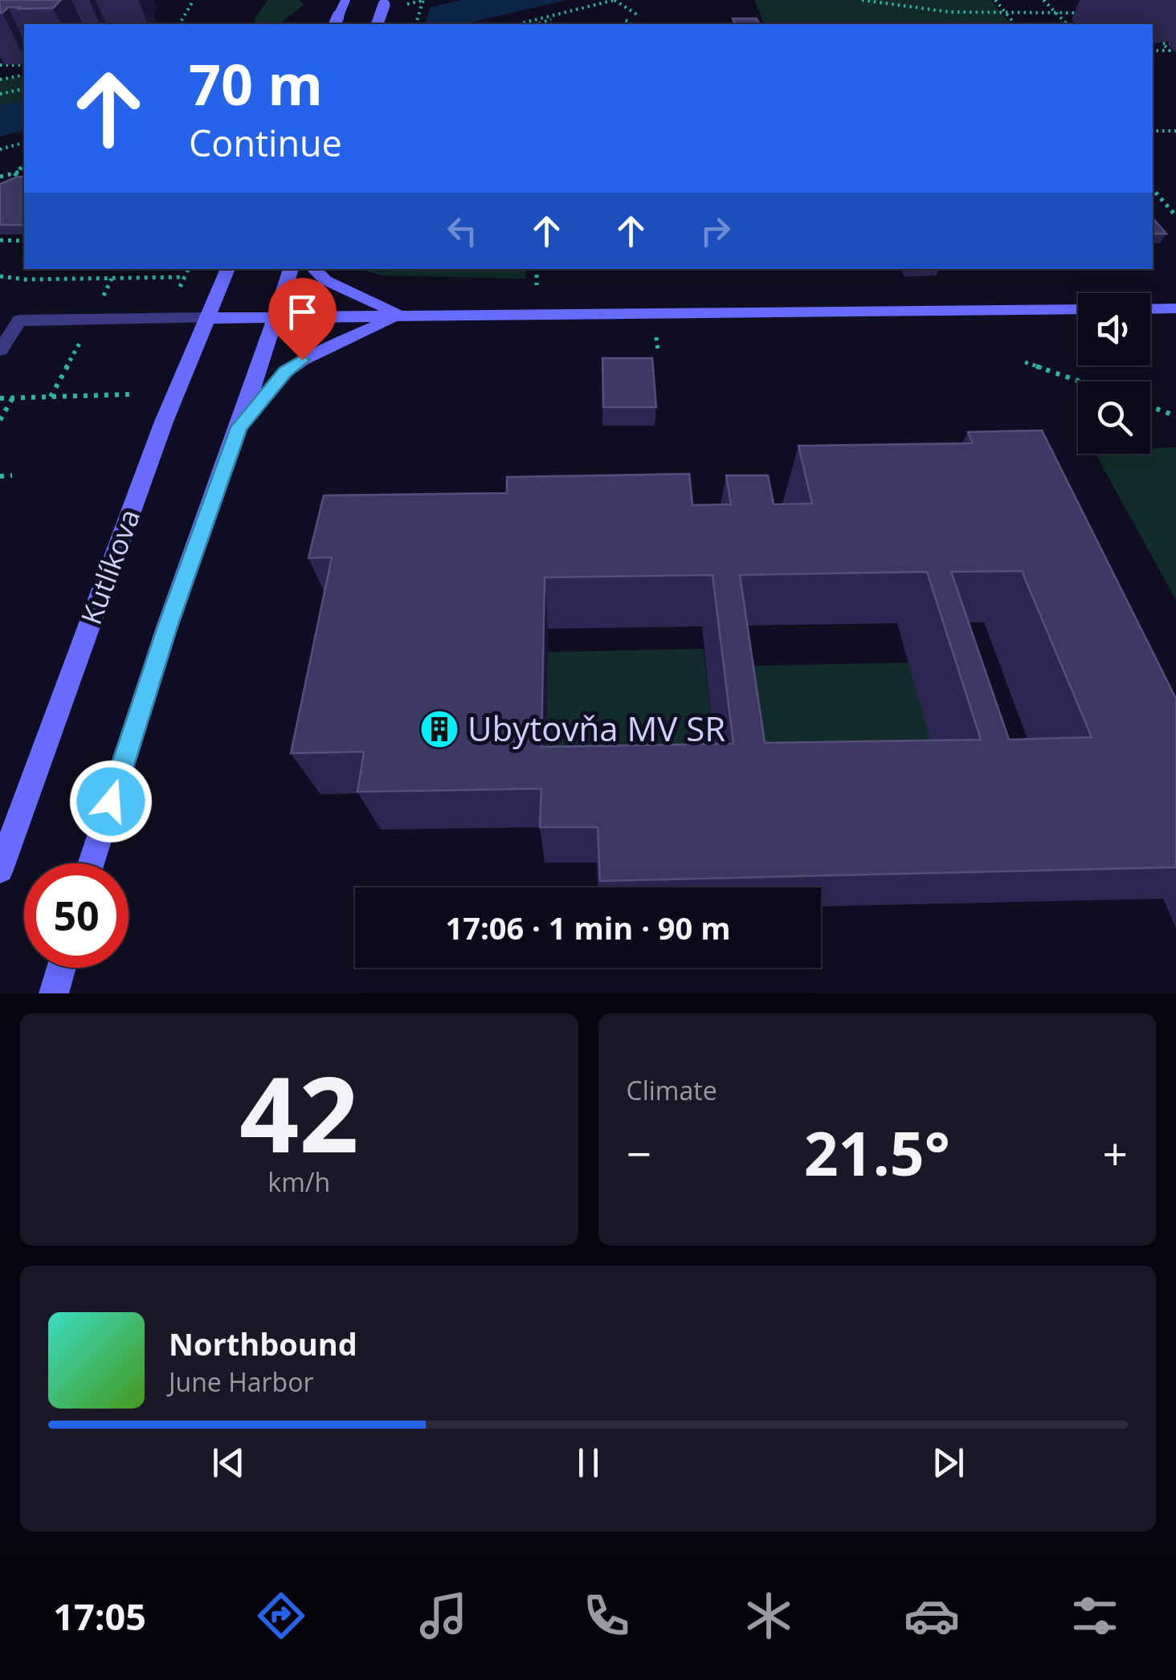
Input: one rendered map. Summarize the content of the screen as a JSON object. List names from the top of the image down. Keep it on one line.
{"streets":{"main road":["Kutlíkova"]},"places":{"building":["Ubytovňa MV SR"]},"page":{"turn":["70 m","Continue"],"limit":"50","trip":"17:06 · 1 min · 90 m","tile":[["42","km/h"],"Climate"],"heat":["−","21.5°","+"],"song":["Northbound","June Harbor"],"tabs":"17:05"}}
